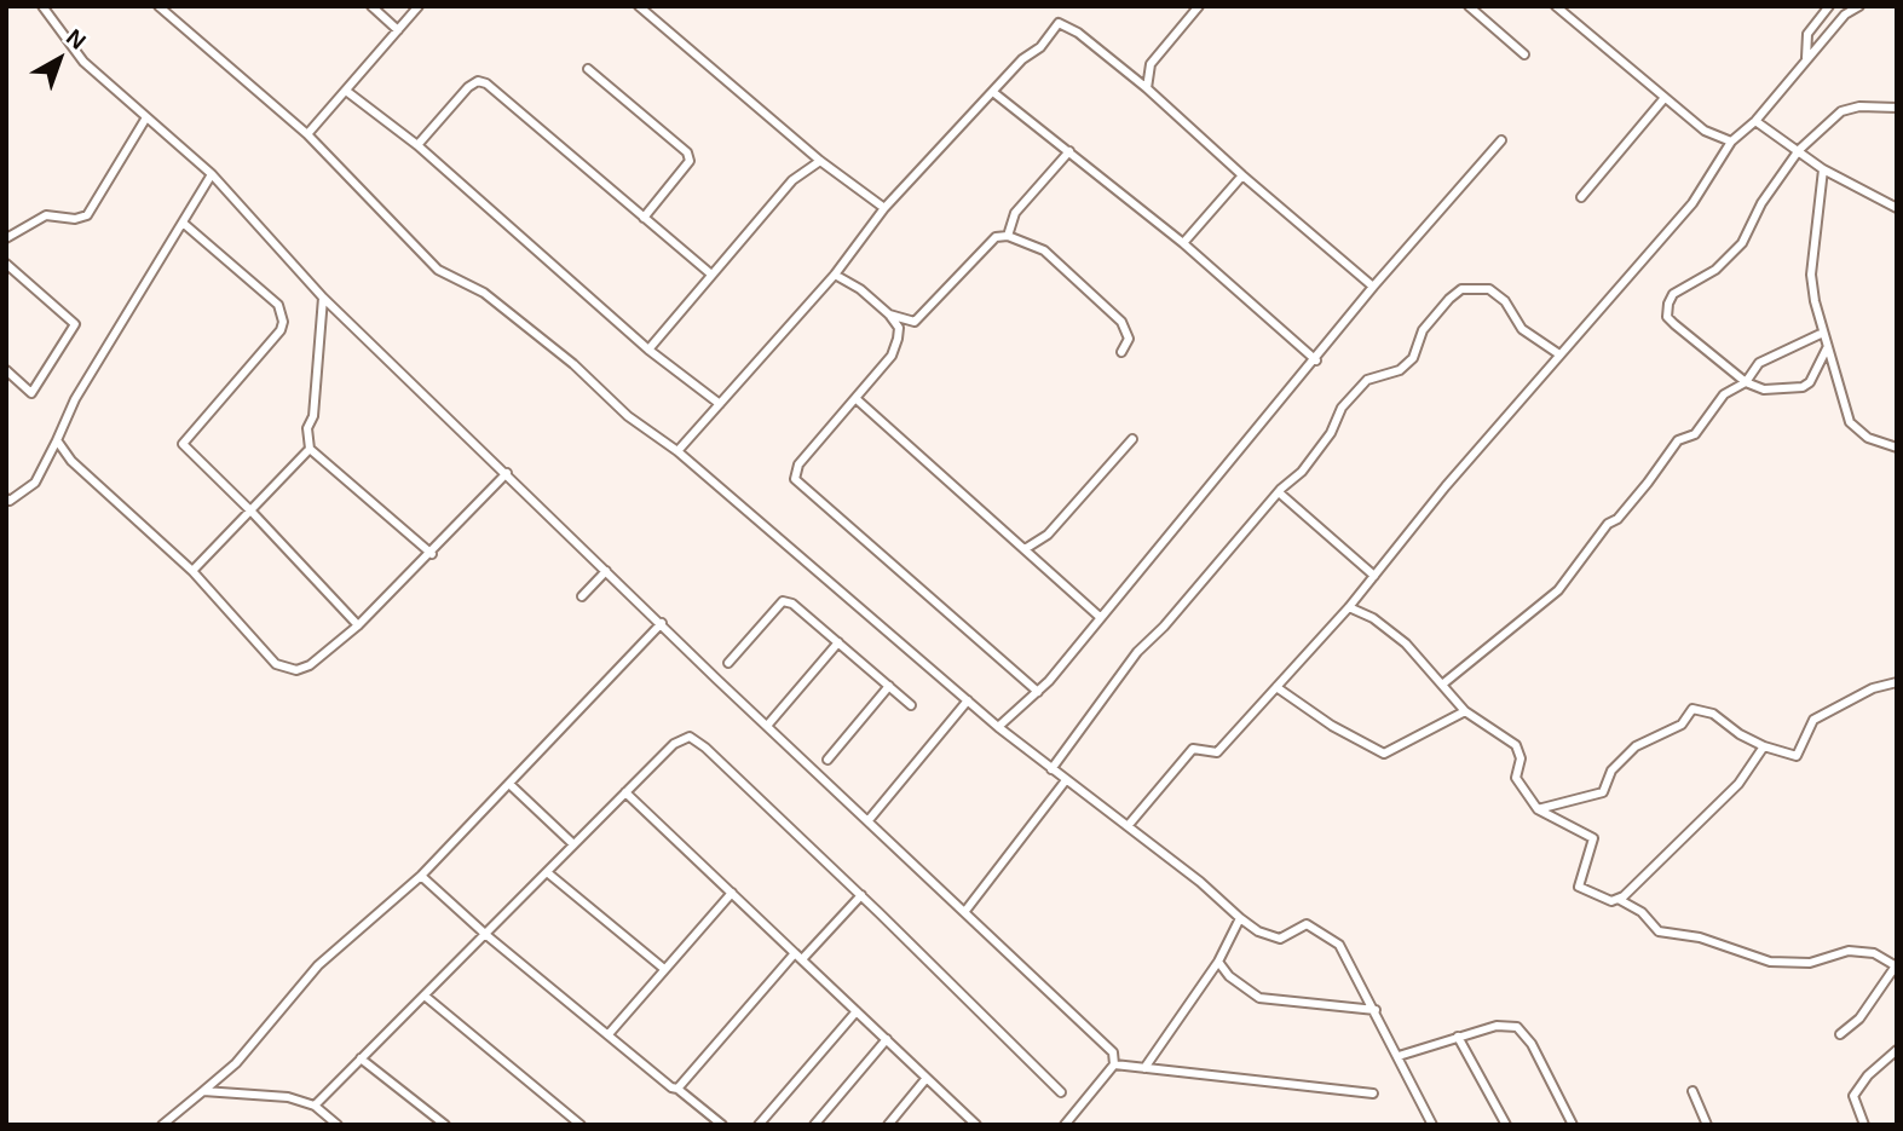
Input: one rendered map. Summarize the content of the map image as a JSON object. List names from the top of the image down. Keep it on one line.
{"north":"top right"}
